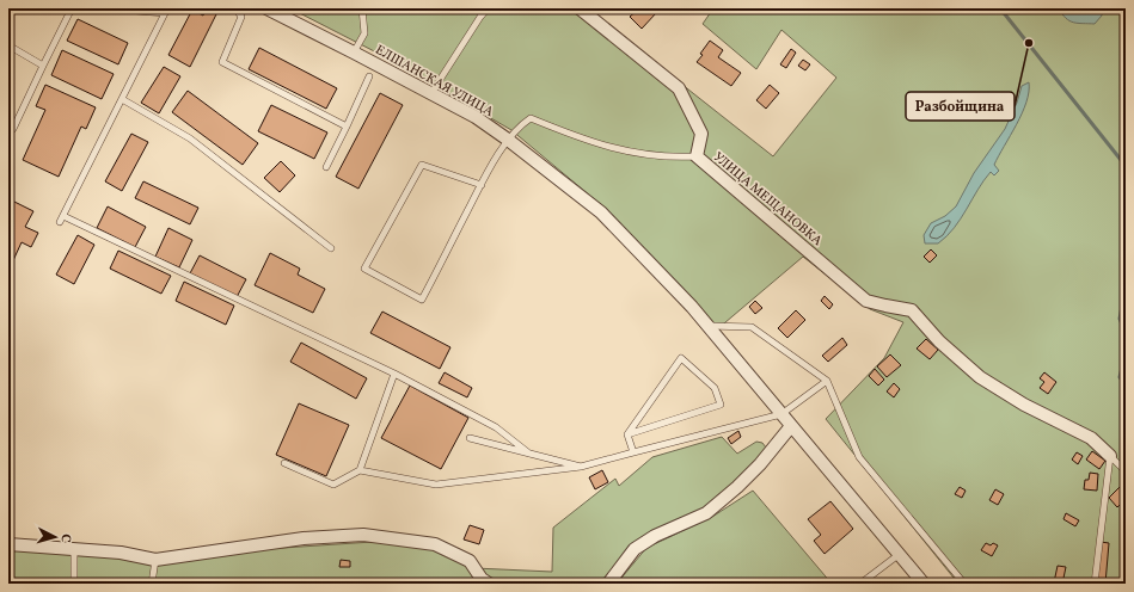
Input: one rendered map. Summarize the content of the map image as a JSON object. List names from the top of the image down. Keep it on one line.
{"streets":{"street":["ЕЛШАНСКАЯ УЛИЦА","УЛИЦА МЕЩАНОВКА"]},"places":["Разбойщина"],"north":"right"}
